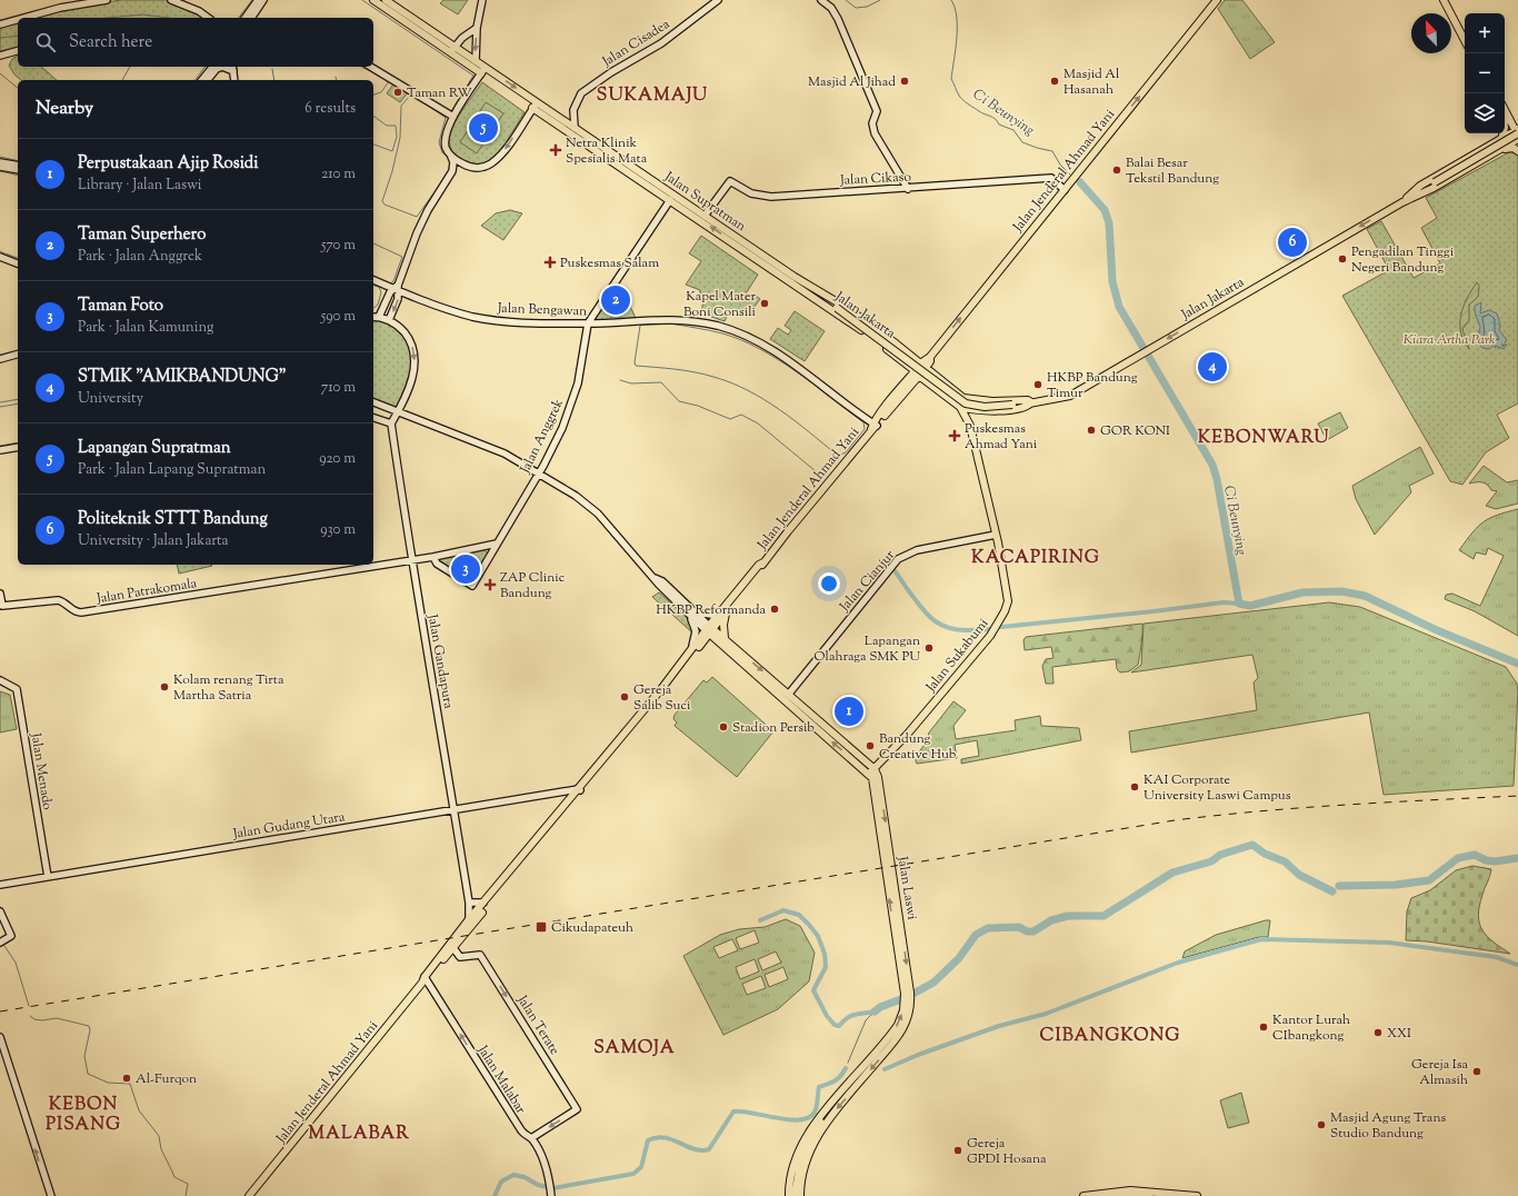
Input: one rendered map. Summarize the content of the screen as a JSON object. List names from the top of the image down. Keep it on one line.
{"streets":{"main road":["Jalan Jenderal Ahmad Yani","Jalan Supratman","Jalan Jakarta","Jalan Sukabumi","Jalan Laswi"],"street":["Jalan Cisadea","Jalan Cikaso","Jalan Bengawan","Jalan Anggrek","Jalan Cianjur","Jalan Patrakomala","Jalan Gandapura","Jalan Menado","Jalan Gudang Utara","Jalan Terate","Jalan Malabar"]},"crossings":[["Jalan Cisadea","Jalan Supratman"],["Jalan Jenderal Ahmad Yani","Jalan Cikaso"],["Jalan Jenderal Ahmad Yani","Jalan Supratman"],["Jalan Jenderal Ahmad Yani","Jalan Jakarta"],["Jalan Jenderal Ahmad Yani","Jalan Bengawan"],["Jalan Jenderal Ahmad Yani","Jalan Gandapura"],["Jalan Jenderal Ahmad Yani","Jalan Gudang Utara"],["Jalan Jenderal Ahmad Yani","Jalan Terate"],["Jalan Jenderal Ahmad Yani","Jalan Malabar"],["Jalan Cikaso","Jalan Supratman"],["Jalan Supratman","Jalan Jakarta"],["Jalan Supratman","Jalan Anggrek"],["Jalan Jakarta","Jalan Sukabumi"],["Jalan Bengawan","Jalan Anggrek"],["Jalan Anggrek","Jalan Patrakomala"],["Jalan Cianjur","Jalan Sukabumi"],["Jalan Patrakomala","Jalan Gandapura"],["Jalan Sukabumi","Jalan Laswi"],["Jalan Gandapura","Jalan Gudang Utara"],["Jalan Menado","Jalan Gudang Utara"],["Jalan Terate","Jalan Malabar"]],"one_way":["Jalan Malabar"],"districts":["SUKAMAJU","KEBONWARU","KACAPIRING","CIBANGKONG","SAMOJA","KEBON PISANG","MALABAR"],"water":["Ci Beunying"],"parks":["Kiara Artha Park"],"places":{"other":["Masjid Al Jihad","Masjid Al Hasanah","Taman RW","Balai Besar Tekstil Bandung","Pengadilan Tinggi Negeri Bandung","Kapel Mater Boni Consili","HKBP Bandung Timur","GOR KONI","HKBP Reformanda","Lapangan Olahraga SMK PU","Kolam renang Tirta Martha Satria","Gereja Salib Suci","Stadion Persib","Bandung Creative Hub","KAI Corporate University Laswi Campus","Kantor Lurah CIbangkong","XXI","Gereja Isa Almasih","Al-Furqon","Masjid Agung Trans Studio Bandung","Gereja GPDI Hosana"],"health":["Netra Klinik Spesialis Mata","Puskesmas Salam","Puskesmas Ahmad Yani","ZAP Clinic Bandung"],"transit":["Cikudapateuh"]},"north":"top left","page":{"map_buttons":["+","−"],"search":"Search here","heading":["Nearby","6 results"],"pins":["5","6","2","4","3","1"],"list":[{"mark":"1","name":"Perpustakaan Ajip Rosidi","note":"Library · Jalan Laswi","value":"210 m"},{"mark":"2","name":"Taman Superhero","note":"Park · Jalan Anggrek","value":"570 m"},{"mark":"3","name":"Taman Foto","note":"Park · Jalan Kamuning","value":"590 m"},{"mark":"4","name":"STMIK \"AMIKBANDUNG\"","note":"University","value":"710 m"},{"mark":"5","name":"Lapangan Supratman","note":"Park · Jalan Lapang Supratman","value":"920 m"},{"mark":"6","name":"Politeknik STTT Bandung","note":"University · Jalan Jakarta","value":"930 m"}]}}
